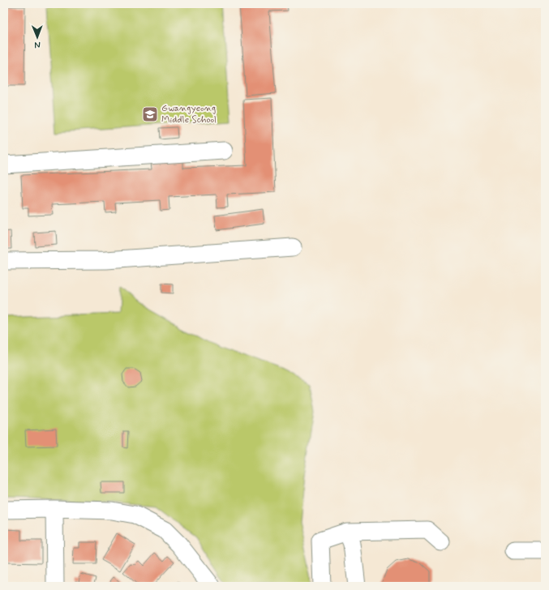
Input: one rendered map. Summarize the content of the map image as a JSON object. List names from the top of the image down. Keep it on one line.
{"places":{"school or university":["Gwangyeong Middle School"]},"north":"bottom"}
